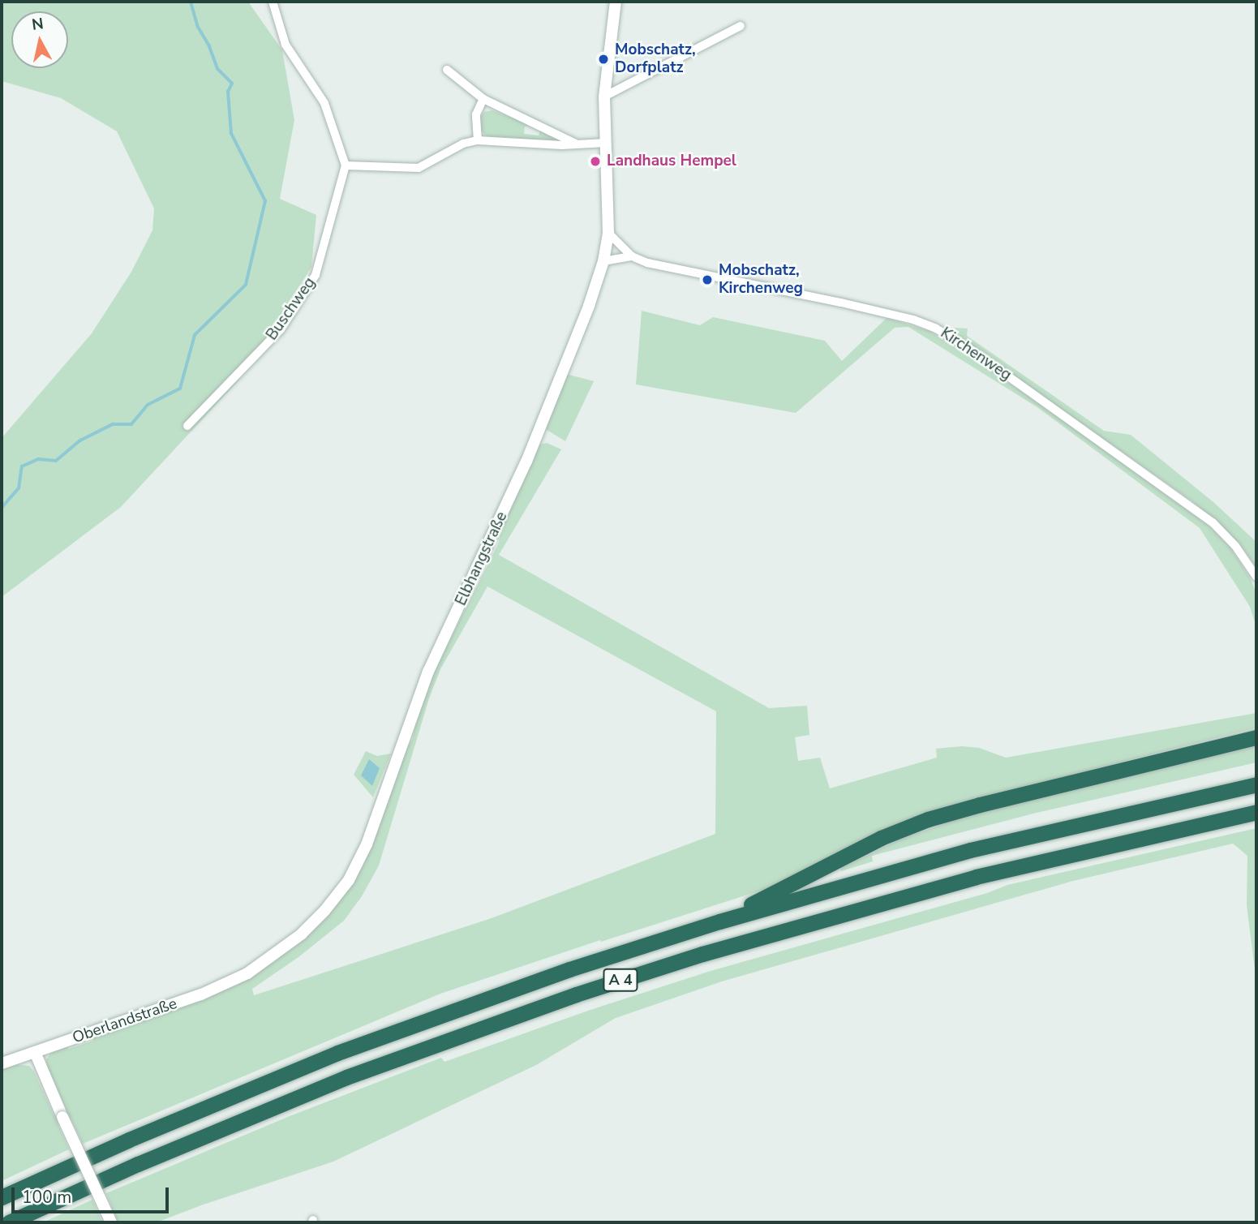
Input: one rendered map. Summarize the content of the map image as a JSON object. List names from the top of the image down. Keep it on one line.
{"streets":{"highway":["A 4"],"street":["Buschweg","Kirchenweg","Elbhangstraße","Oberlandstraße"]},"crossings":[["Kirchenweg","Elbhangstraße"],["Elbhangstraße","Oberlandstraße"]],"places":["Mobschatz, Dorfplatz","Landhaus Hempel","Mobschatz, Kirchenweg"],"scale_bar":"100 m","north":"top"}
